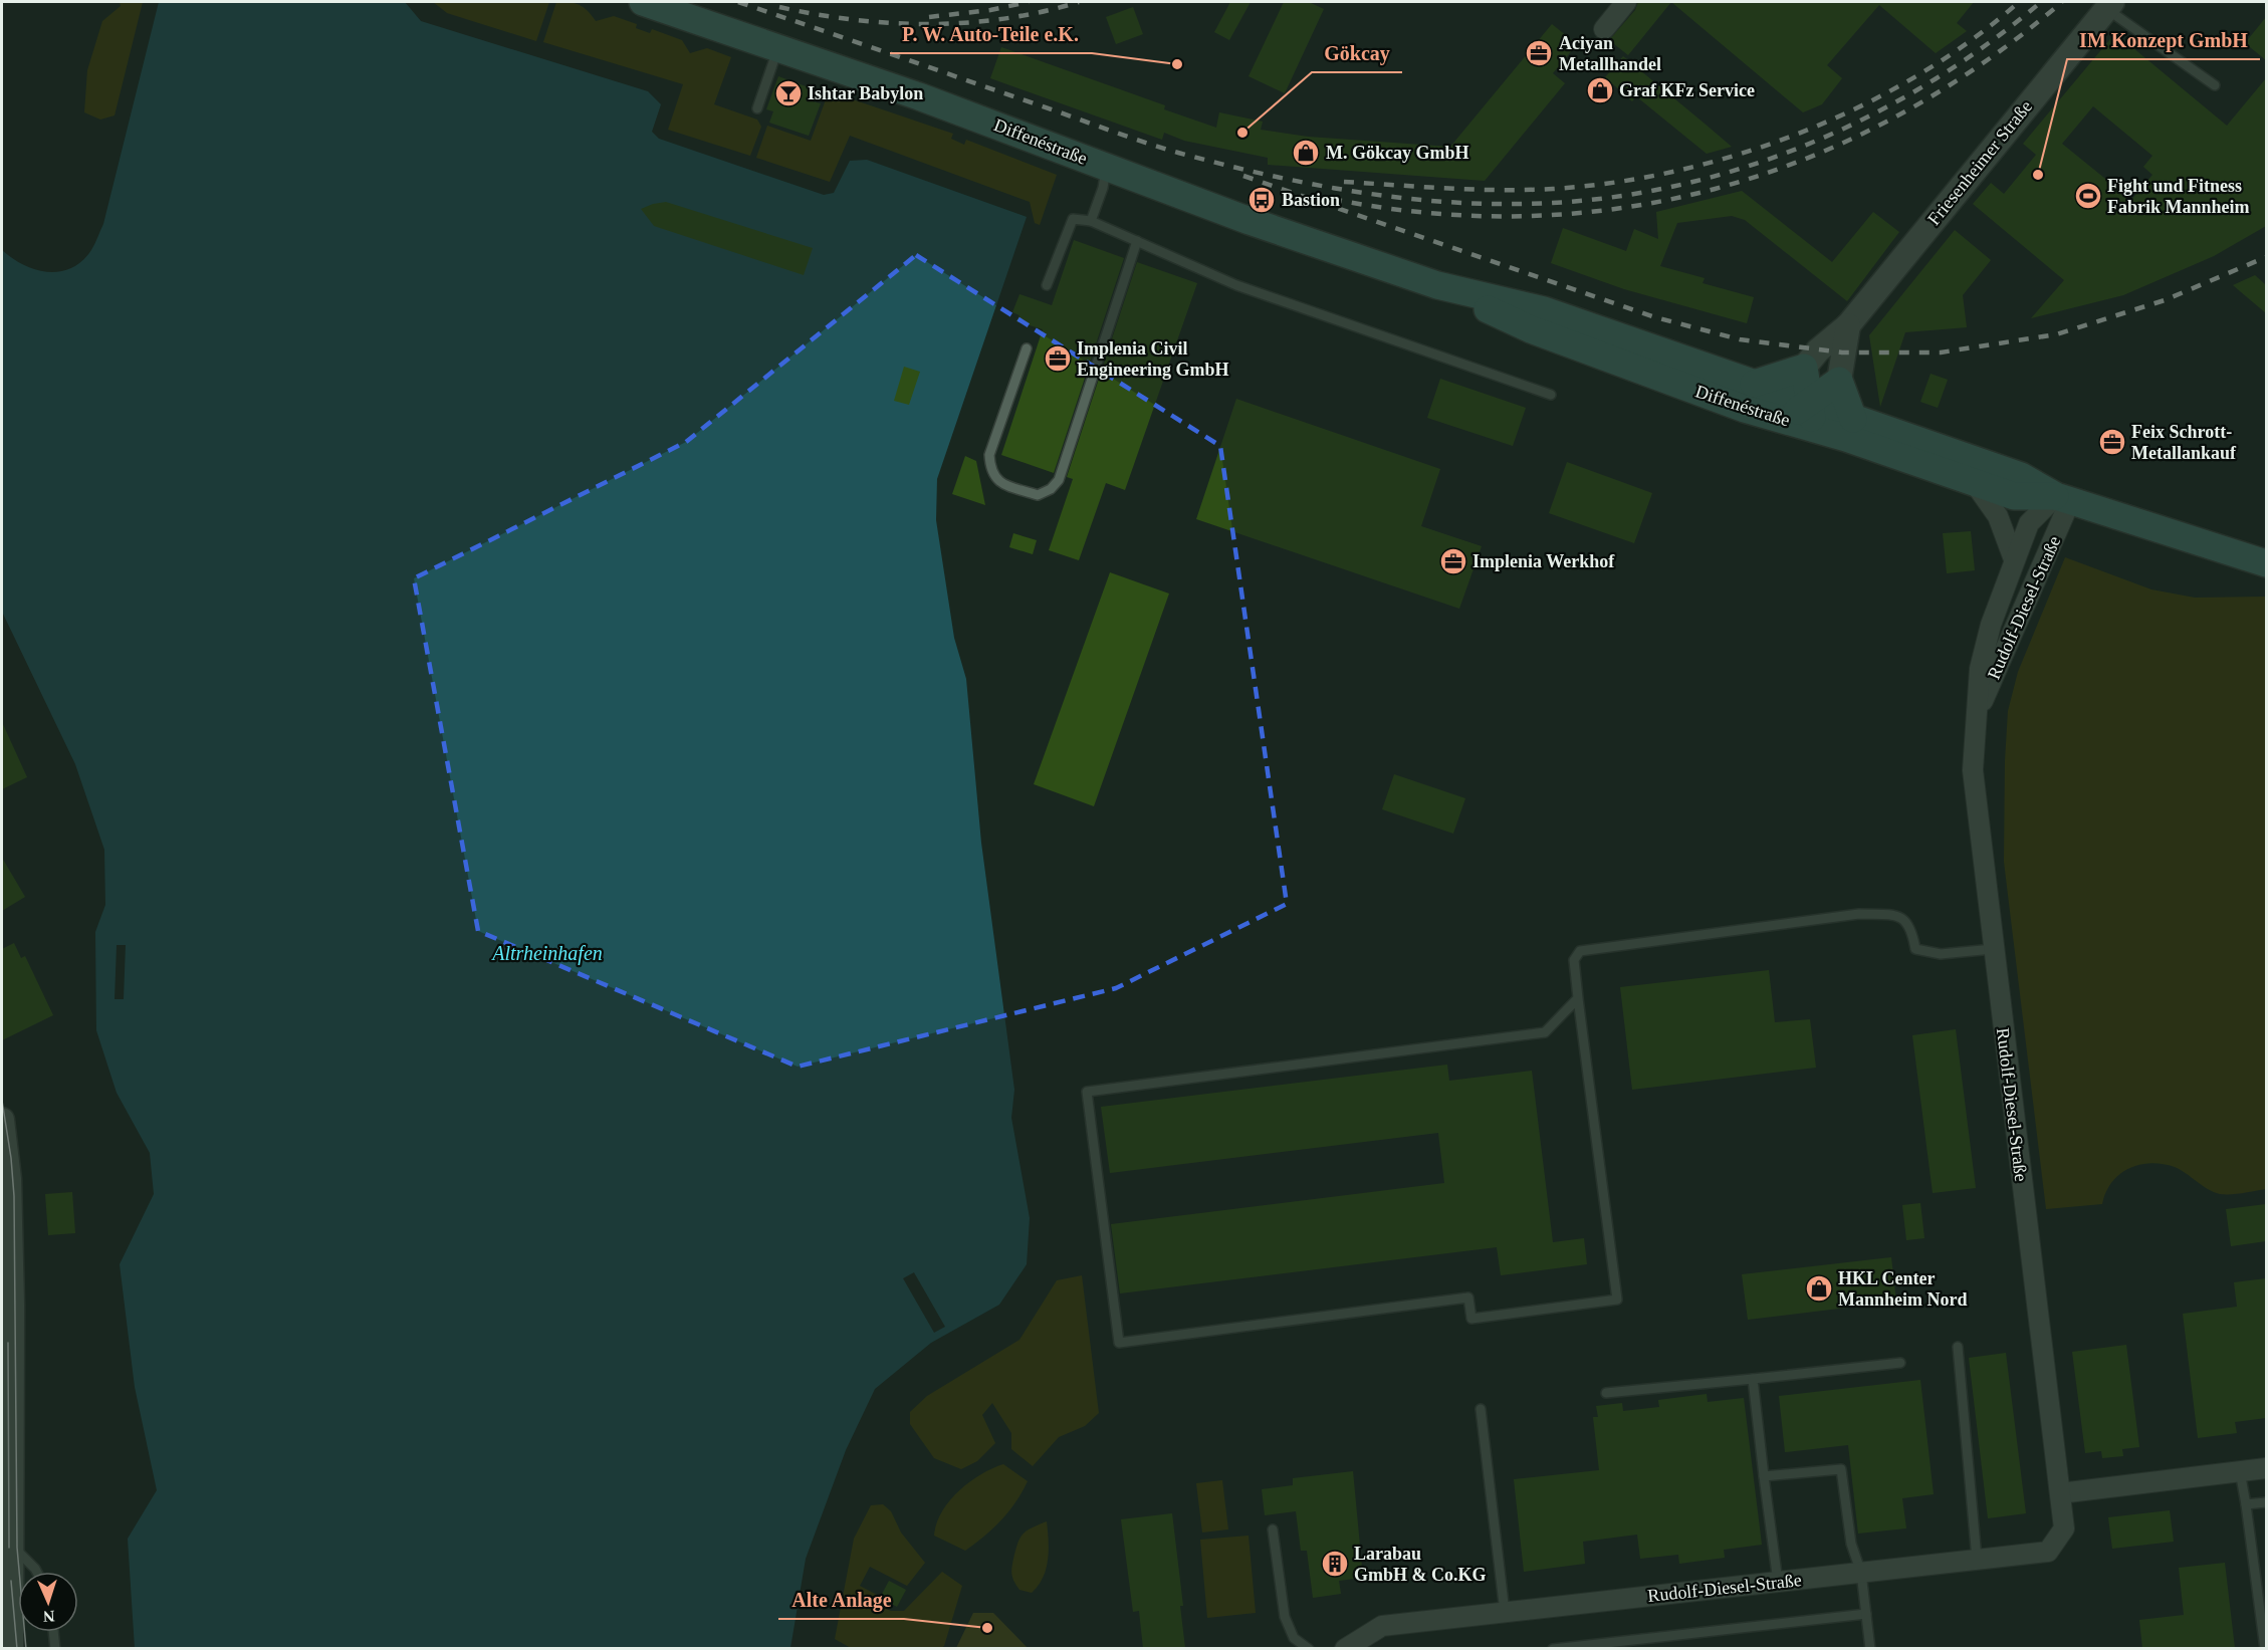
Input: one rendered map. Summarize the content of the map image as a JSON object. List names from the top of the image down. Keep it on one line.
{"streets":{"main road":["Diffenéstraße"],"street":["Friesenheimer Straße","Rudolf-Diesel-Straße"]},"crossings":[["Diffenéstraße","Rudolf-Diesel-Straße"]],"water":["Altrheinhafen"],"places":{"office":["Aciyan Metallhandel","Implenia Civil Engineering GmbH","Feix Schrott- Metallankauf","Implenia Werkhof"],"other":["P. W. Auto-Teile e.K.","Gökcay","IM Konzept GmbH","Alte Anlage"],"shop":["Graf KFz Service","M. Gökcay GmbH","HKL Center Mannheim Nord"],"bar":["Ishtar Babylon"],"sports":["Fight und Fitness Fabrik Mannheim"],"bus stop":["Bastion"],"building":["Larabau GmbH & Co.KG"]},"north":"bottom"}
